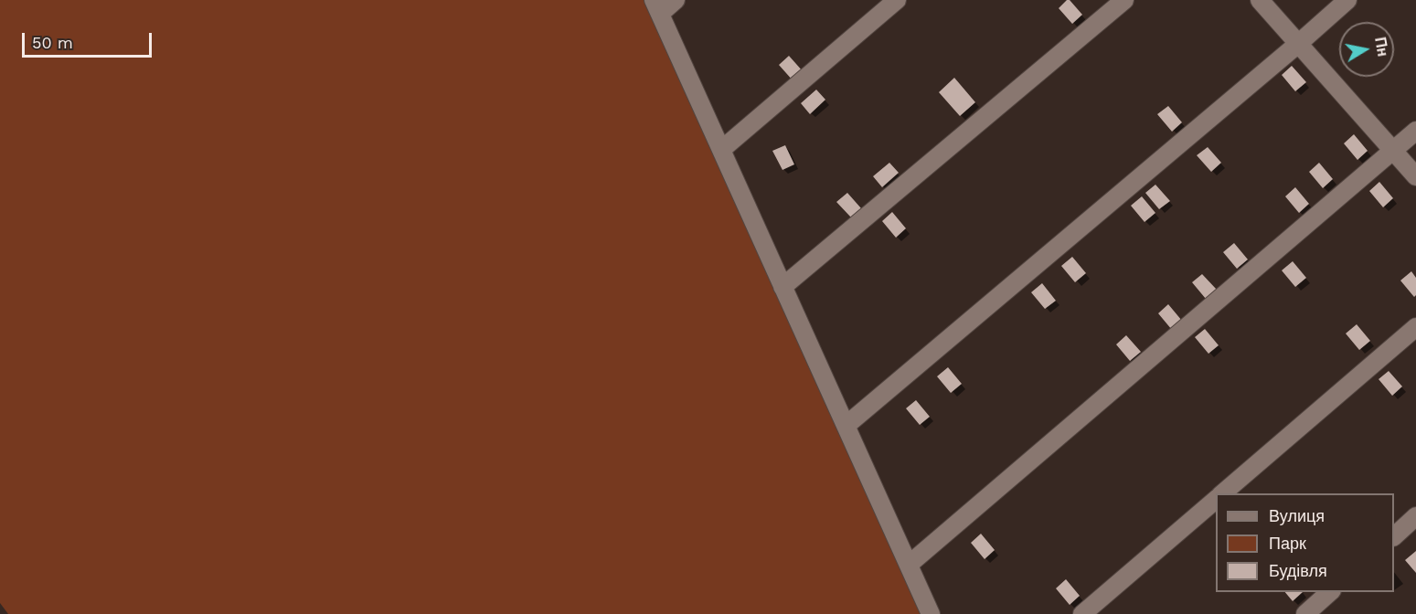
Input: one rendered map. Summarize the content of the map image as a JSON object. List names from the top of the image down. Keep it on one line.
{"legend":["Вулиця","Парк","Будівля"],"scale_bar":"50 m","north":"right"}
